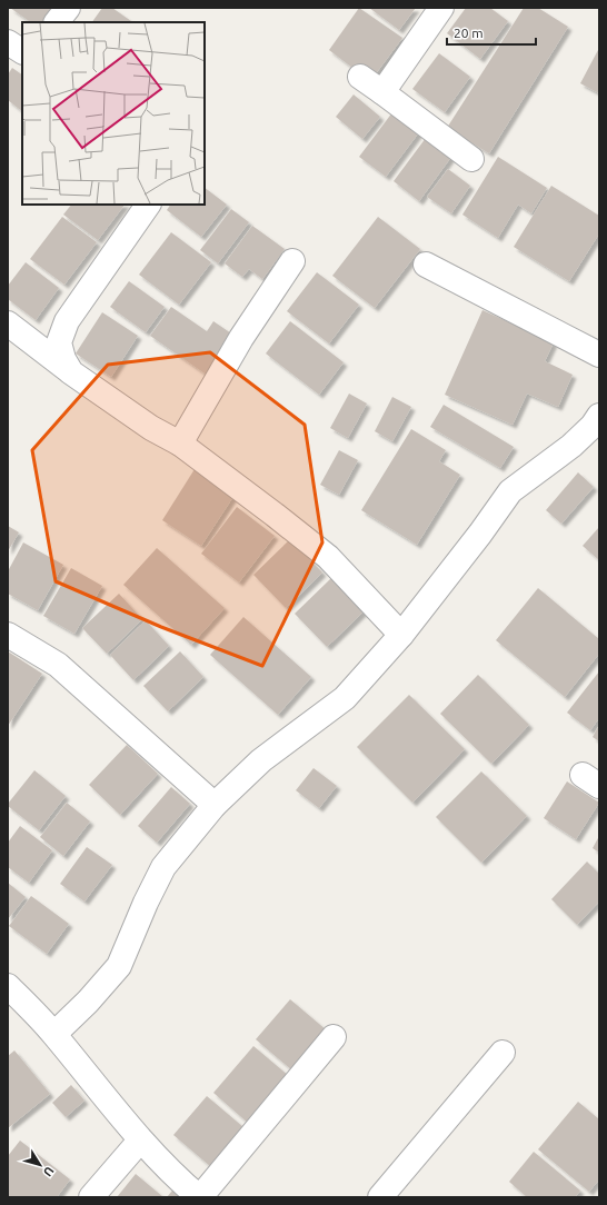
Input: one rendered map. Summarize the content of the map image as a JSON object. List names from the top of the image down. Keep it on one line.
{"scale_bar":"20 m","north":"bottom right"}
